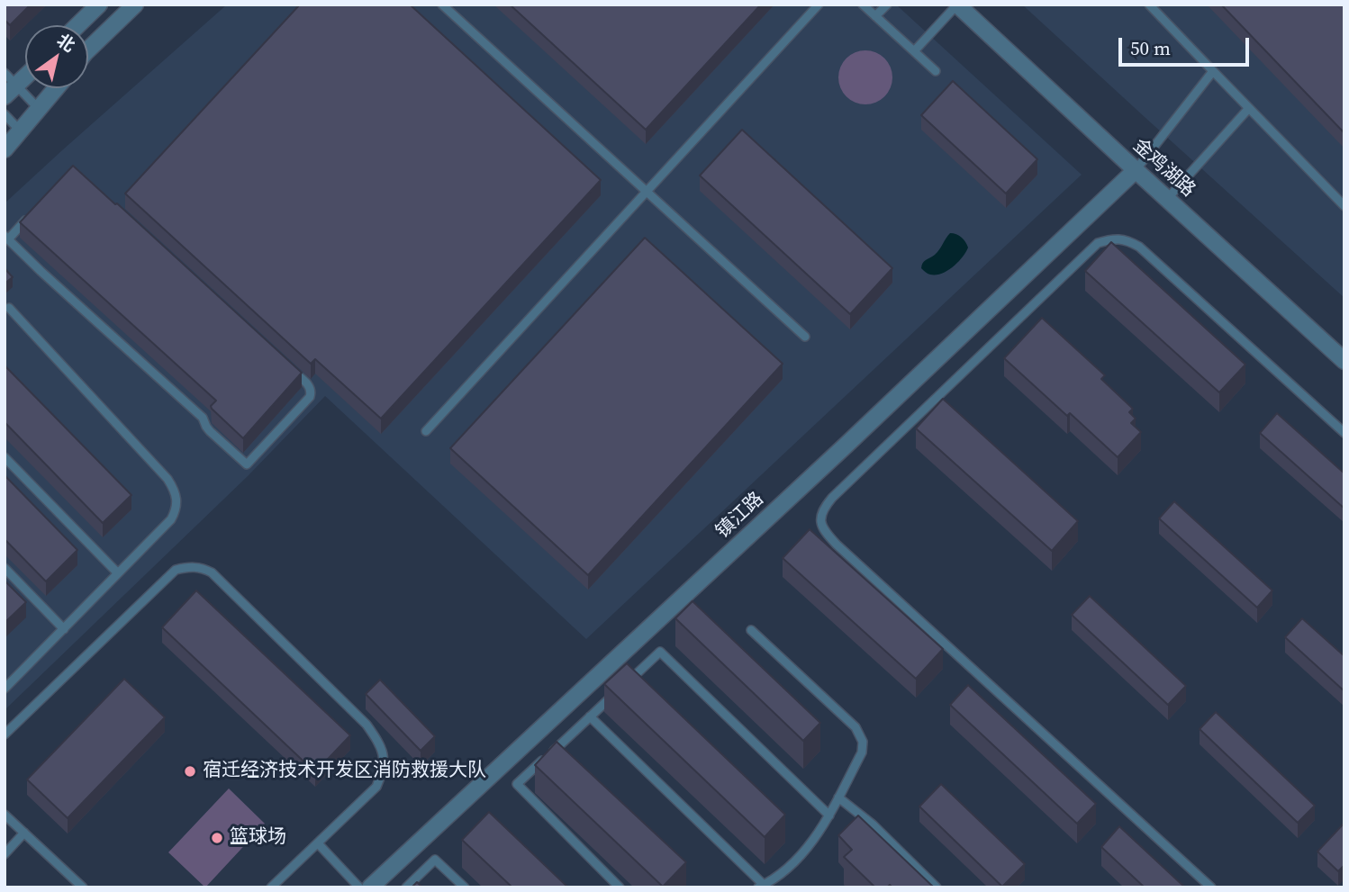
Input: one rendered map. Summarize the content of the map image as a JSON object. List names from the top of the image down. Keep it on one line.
{"streets":{"street":["金鸡湖路","镇江路"]},"crossings":[["金鸡湖路","镇江路"]],"places":["宿迁经济技术开发区消防救援大队","篮球场"],"scale_bar":"50 m","north":"top right"}
